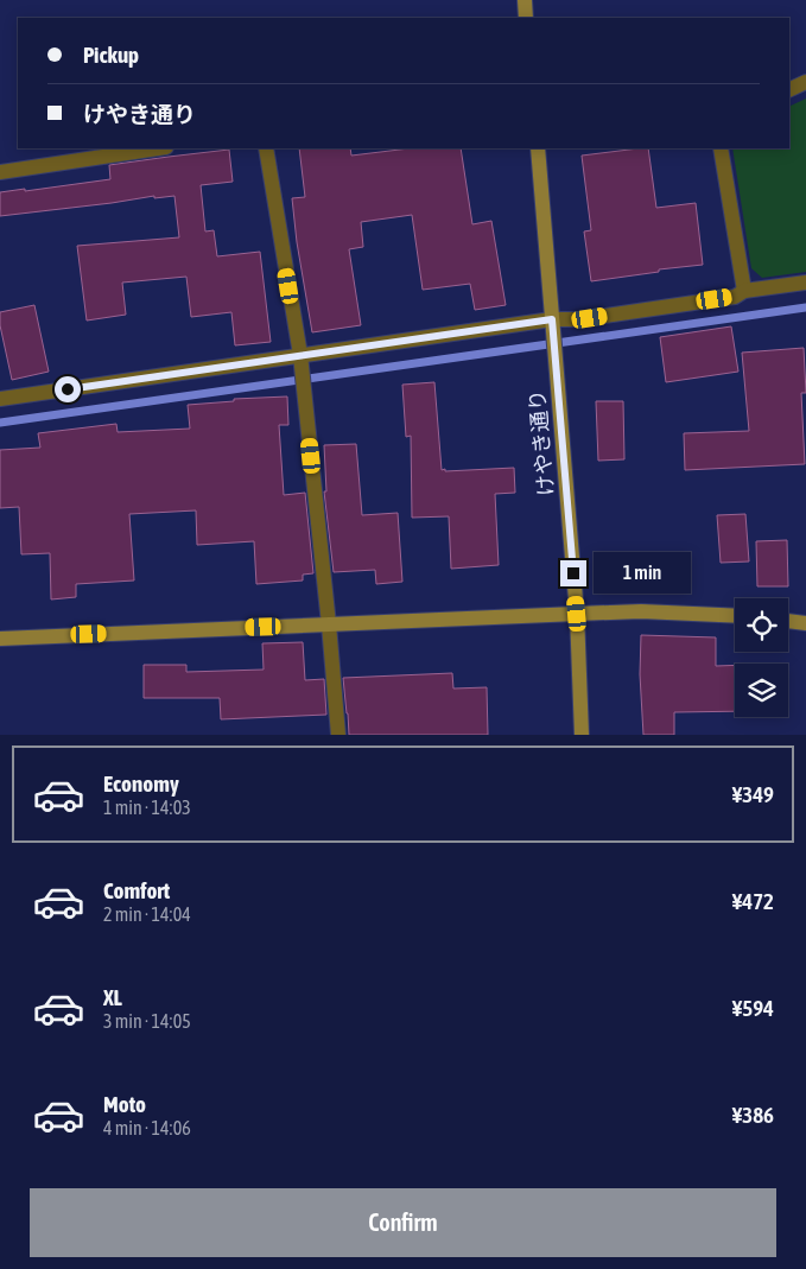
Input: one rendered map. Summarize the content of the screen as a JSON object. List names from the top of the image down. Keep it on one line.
{"streets":{"street":["けやき通り"]},"page":{"banner":["Pickup","けやき通り"],"bubble":"1 min","list":[{"name":"Economy","note":"1 min · 14:03","value":"¥349"},{"name":"Comfort","note":"2 min · 14:04","value":"¥472"},{"name":"XL","note":"3 min · 14:05","value":"¥594"},{"name":"Moto","note":"4 min · 14:06","value":"¥386"}],"buttons":"Confirm"}}
